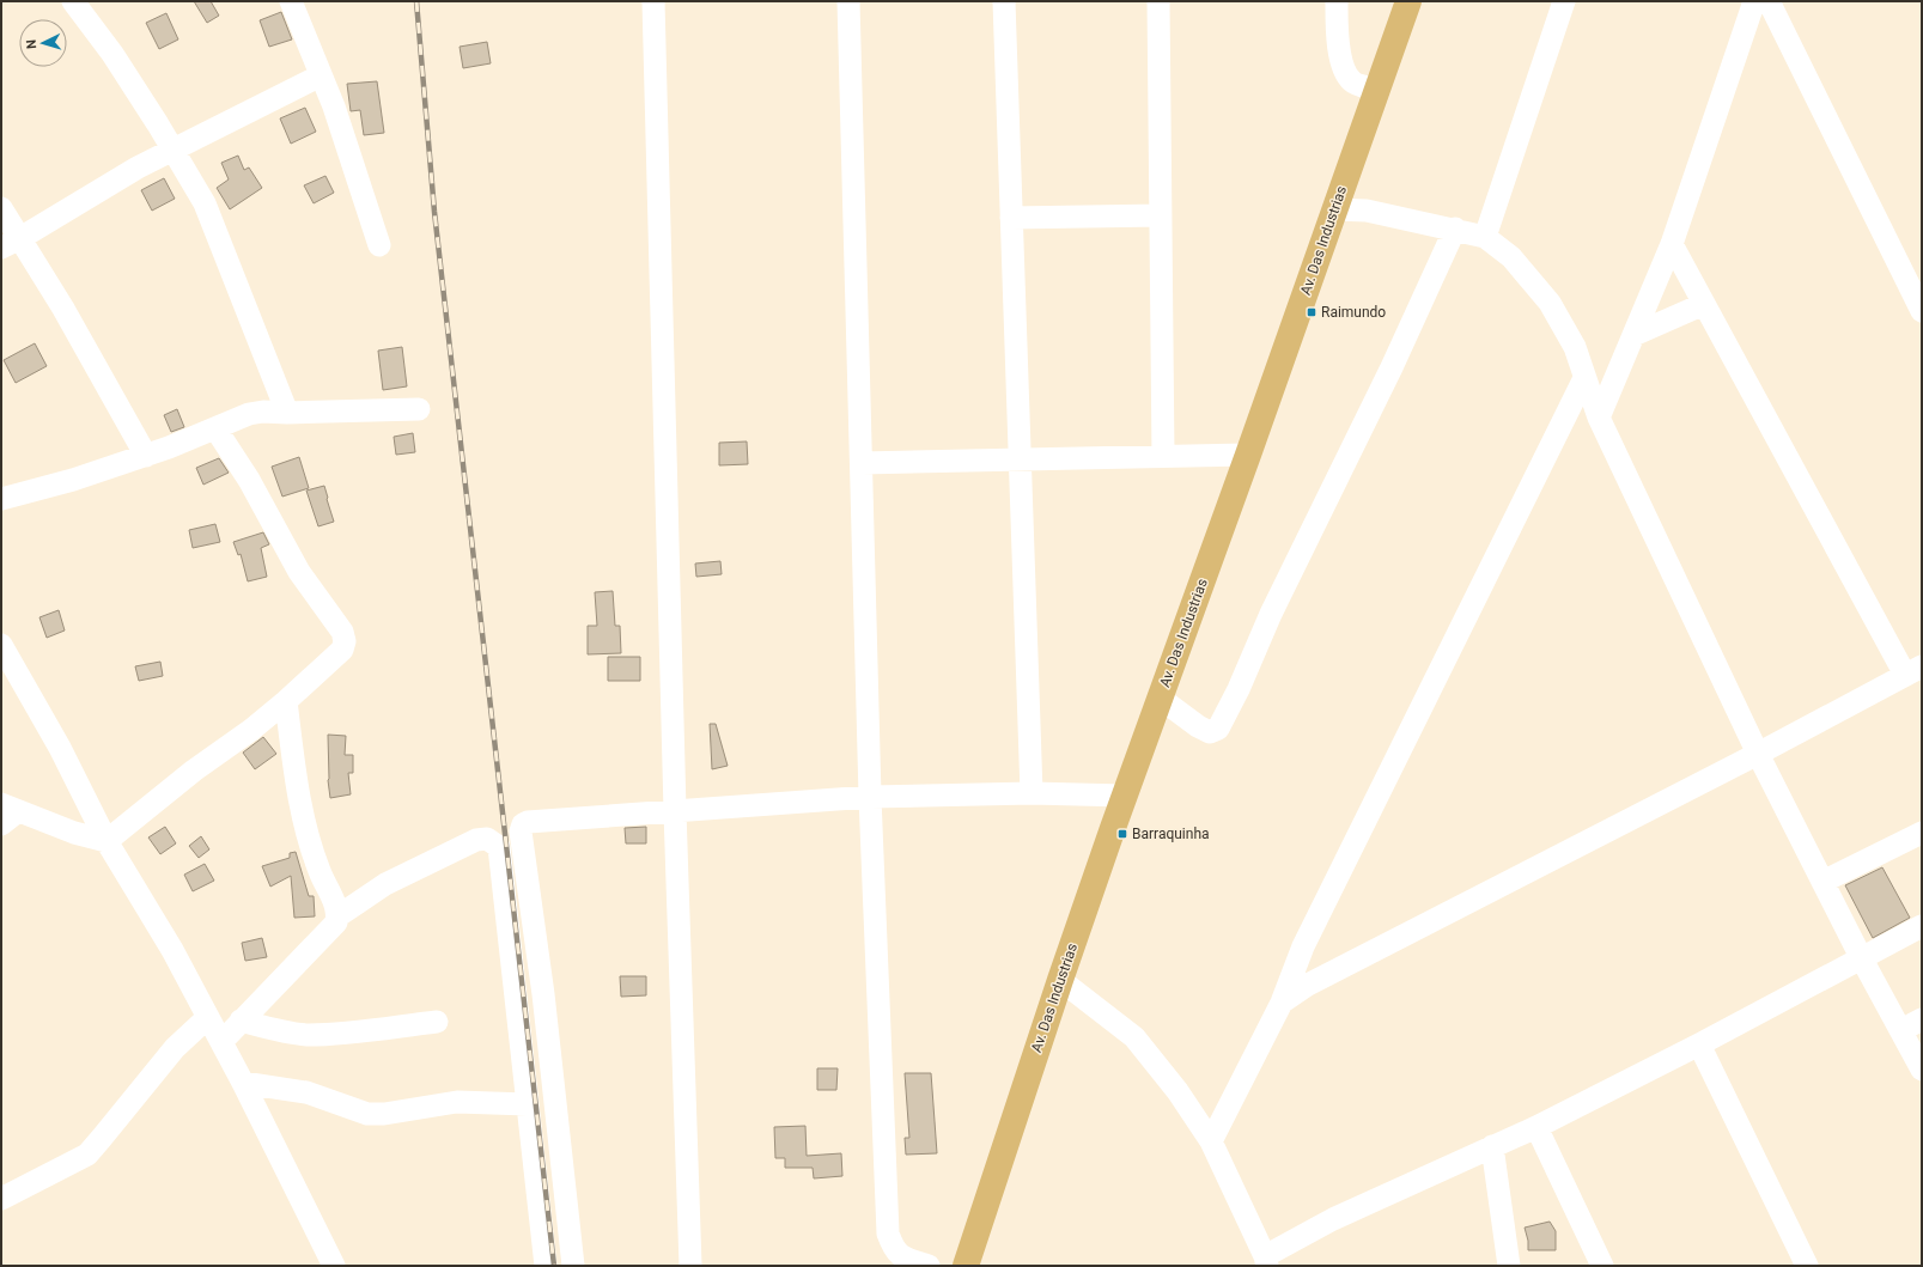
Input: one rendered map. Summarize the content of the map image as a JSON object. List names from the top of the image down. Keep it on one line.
{"streets":{"main road":["Av. Das Industrias"]},"places":{"transit":["Raimundo","Barraquinha"]},"north":"left"}
